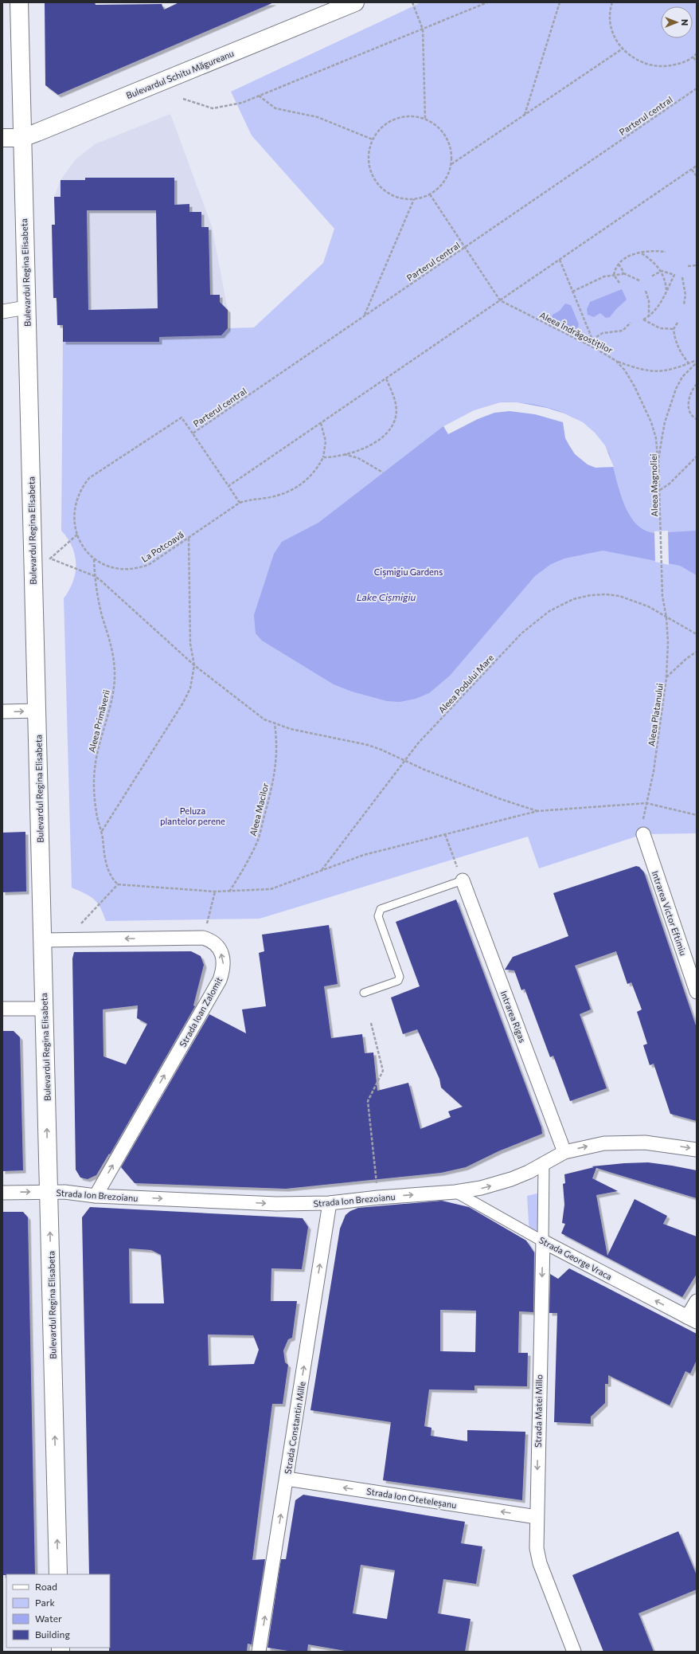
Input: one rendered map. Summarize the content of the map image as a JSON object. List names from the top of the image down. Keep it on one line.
{"streets":{"main road":["Bulevardul Schitu Măgureanu","Bulevardul Regina Elisabeta"],"street":["Intrarea Victor Eftimiu","Strada Ioan Zalomit","Intrarea Rigas","Strada Ion Brezoianu","Strada George Vraca","Strada Matei Millo","Strada Constantin Mille","Strada Ion Oteteleșanu"],"path":["Parterul central","Aleea Îndrăgostiților","Aleea Magnoliei","La Potcoavă","Aleea Podului Mare","Aleea Platanului","Aleea Primăverii","Aleea Macilor"]},"crossings":[["Bulevardul Schitu Măgureanu","Bulevardul Regina Elisabeta"],["Parterul central","La Potcoavă"],["Bulevardul Regina Elisabeta","Strada Ion Brezoianu"],["Aleea Îndrăgostiților","Aleea Magnoliei"],["Aleea Magnoliei","Aleea Platanului"],["La Potcoavă","Aleea Primăverii"],["Aleea Podului Mare","Aleea Platanului"],["Aleea Platanului","Intrarea Victor Eftimiu"],["Strada Ioan Zalomit","Strada Ion Brezoianu"],["Intrarea Rigas","Strada Ion Brezoianu"],["Strada Ion Brezoianu","Strada George Vraca"],["Strada Ion Brezoianu","Strada Matei Millo"],["Strada Ion Brezoianu","Strada Constantin Mille"],["Strada George Vraca","Strada Matei Millo"],["Strada Matei Millo","Strada Ion Oteteleșanu"],["Strada Constantin Mille","Strada Ion Oteteleșanu"]],"one_way":["Bulevardul Regina Elisabeta","Strada Ioan Zalomit","Strada Ion Brezoianu","Strada George Vraca","Strada Matei Millo","Strada Constantin Mille","Strada Ion Oteteleșanu"],"water":["Lake Cișmigiu"],"parks":["Cișmigiu Gardens","Peluza plantelor perene"],"legend":["Road","Park","Water","Building"],"north":"right"}
